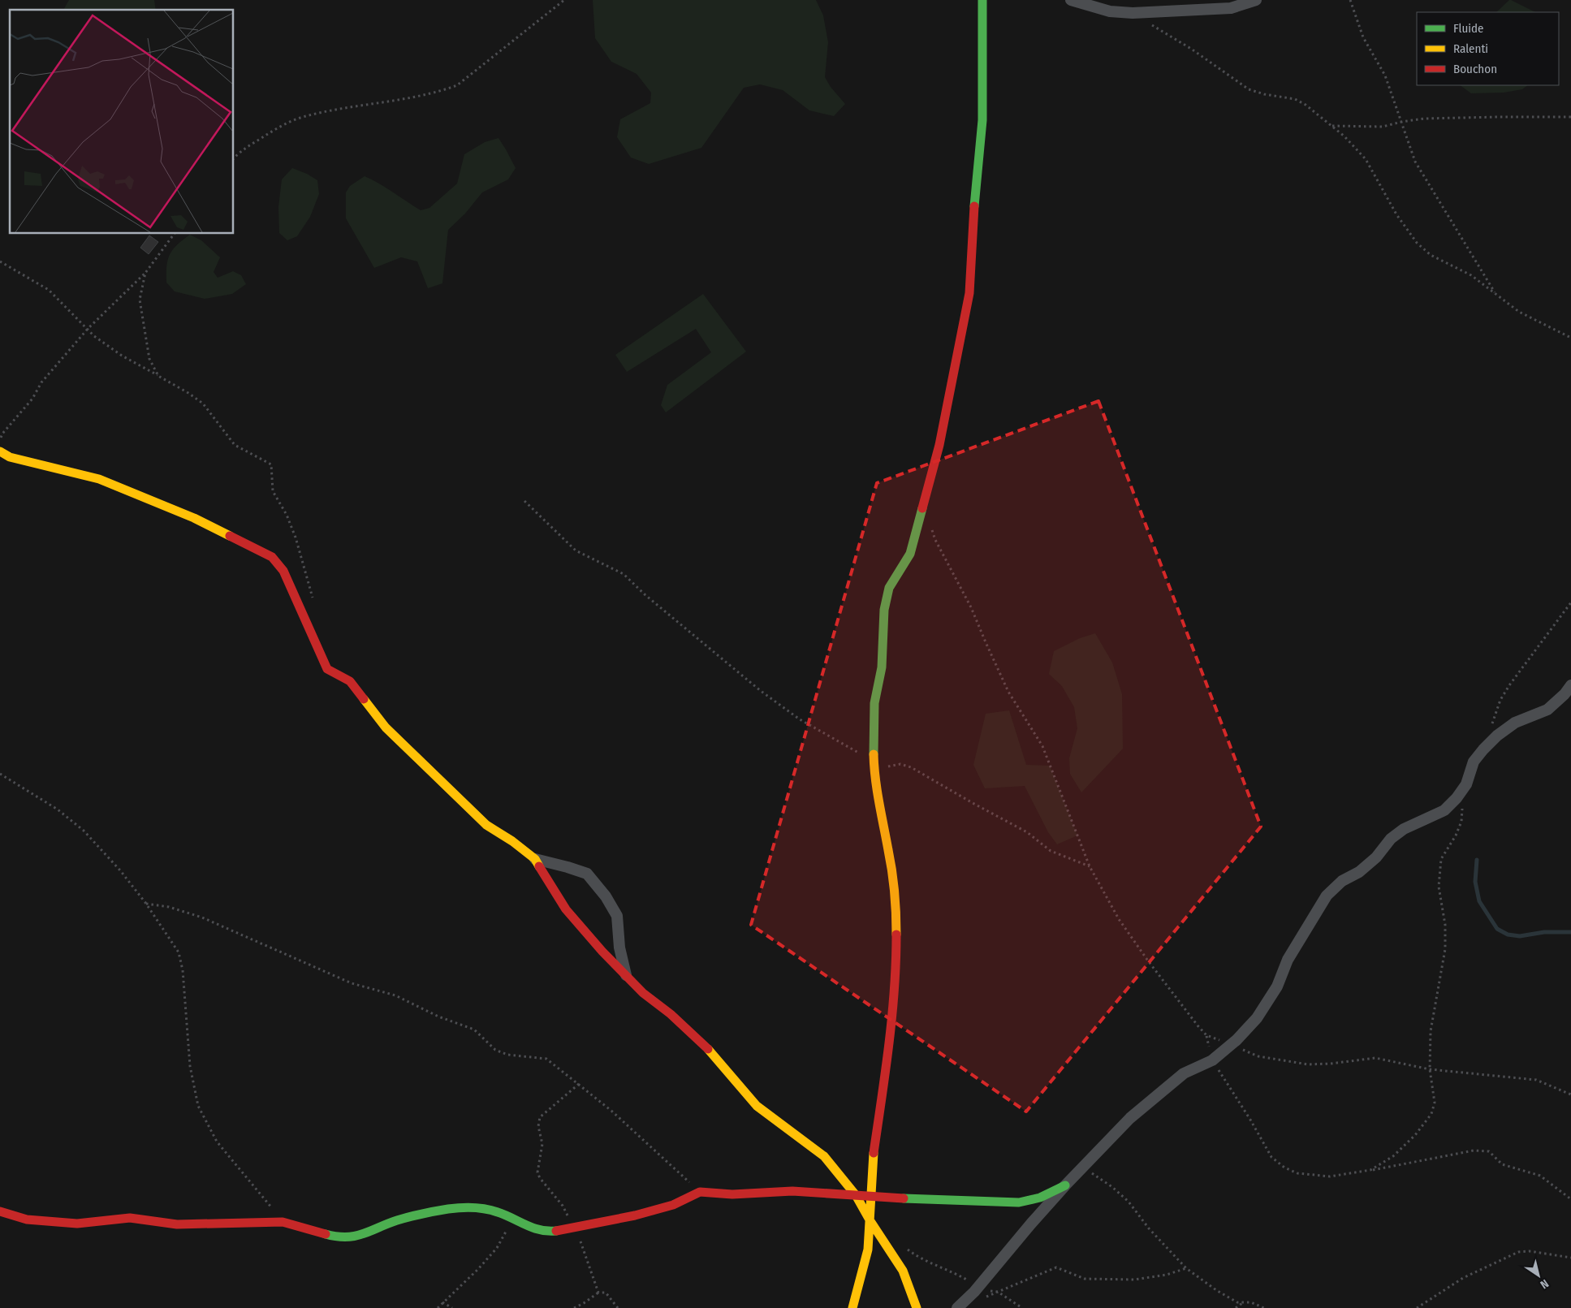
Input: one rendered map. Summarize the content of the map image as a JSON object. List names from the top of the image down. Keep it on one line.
{"legend":["Fluide","Ralenti","Bouchon"],"north":"bottom right"}
